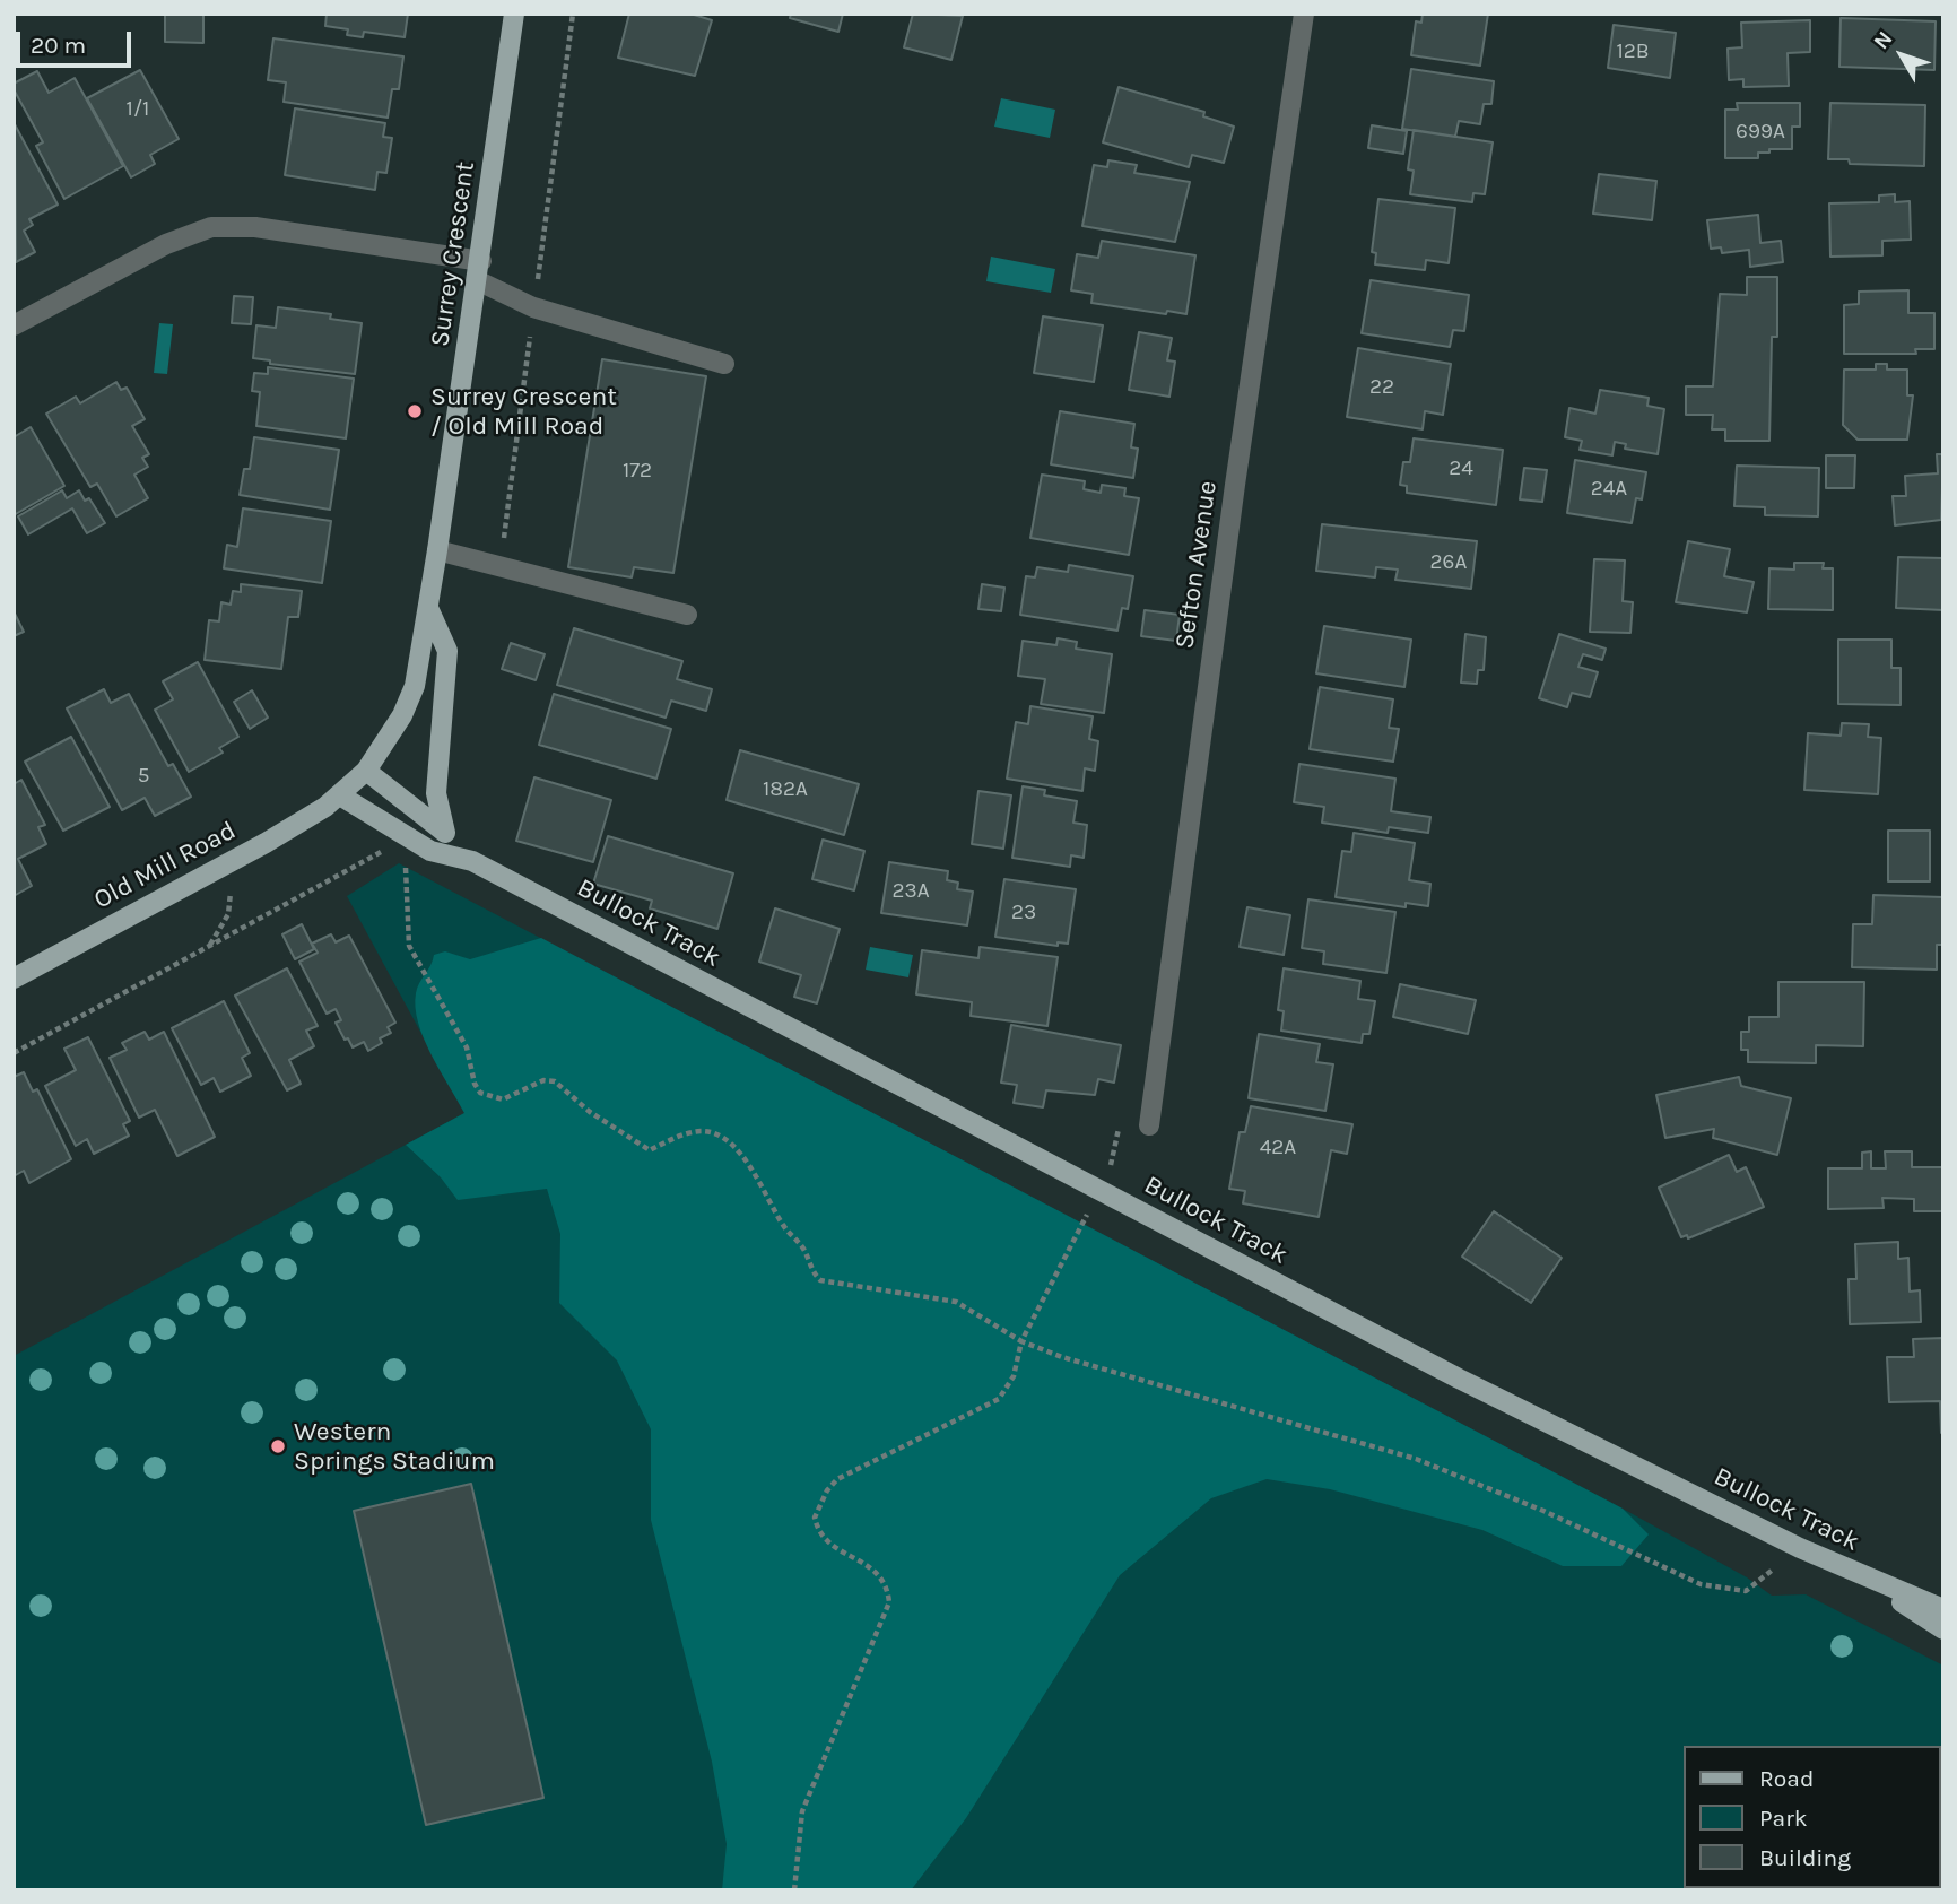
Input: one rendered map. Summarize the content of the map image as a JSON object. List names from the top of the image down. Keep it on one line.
{"streets":{"main road":["Surrey Crescent","Old Mill Road","Bullock Track"],"street":["Sefton Avenue"]},"crossings":[["Surrey Crescent","Old Mill Road"],["Surrey Crescent","Bullock Track"],["Old Mill Road","Bullock Track"]],"places":["Surrey Crescent / Old Mill Road","Western Springs Stadium"],"house_numbers":["12B","1/1","699A","22","24","172","24A","26A","5","182A","23A","23","42A"],"legend":["Road","Park","Building"],"scale_bar":"20 m","north":"top left"}
